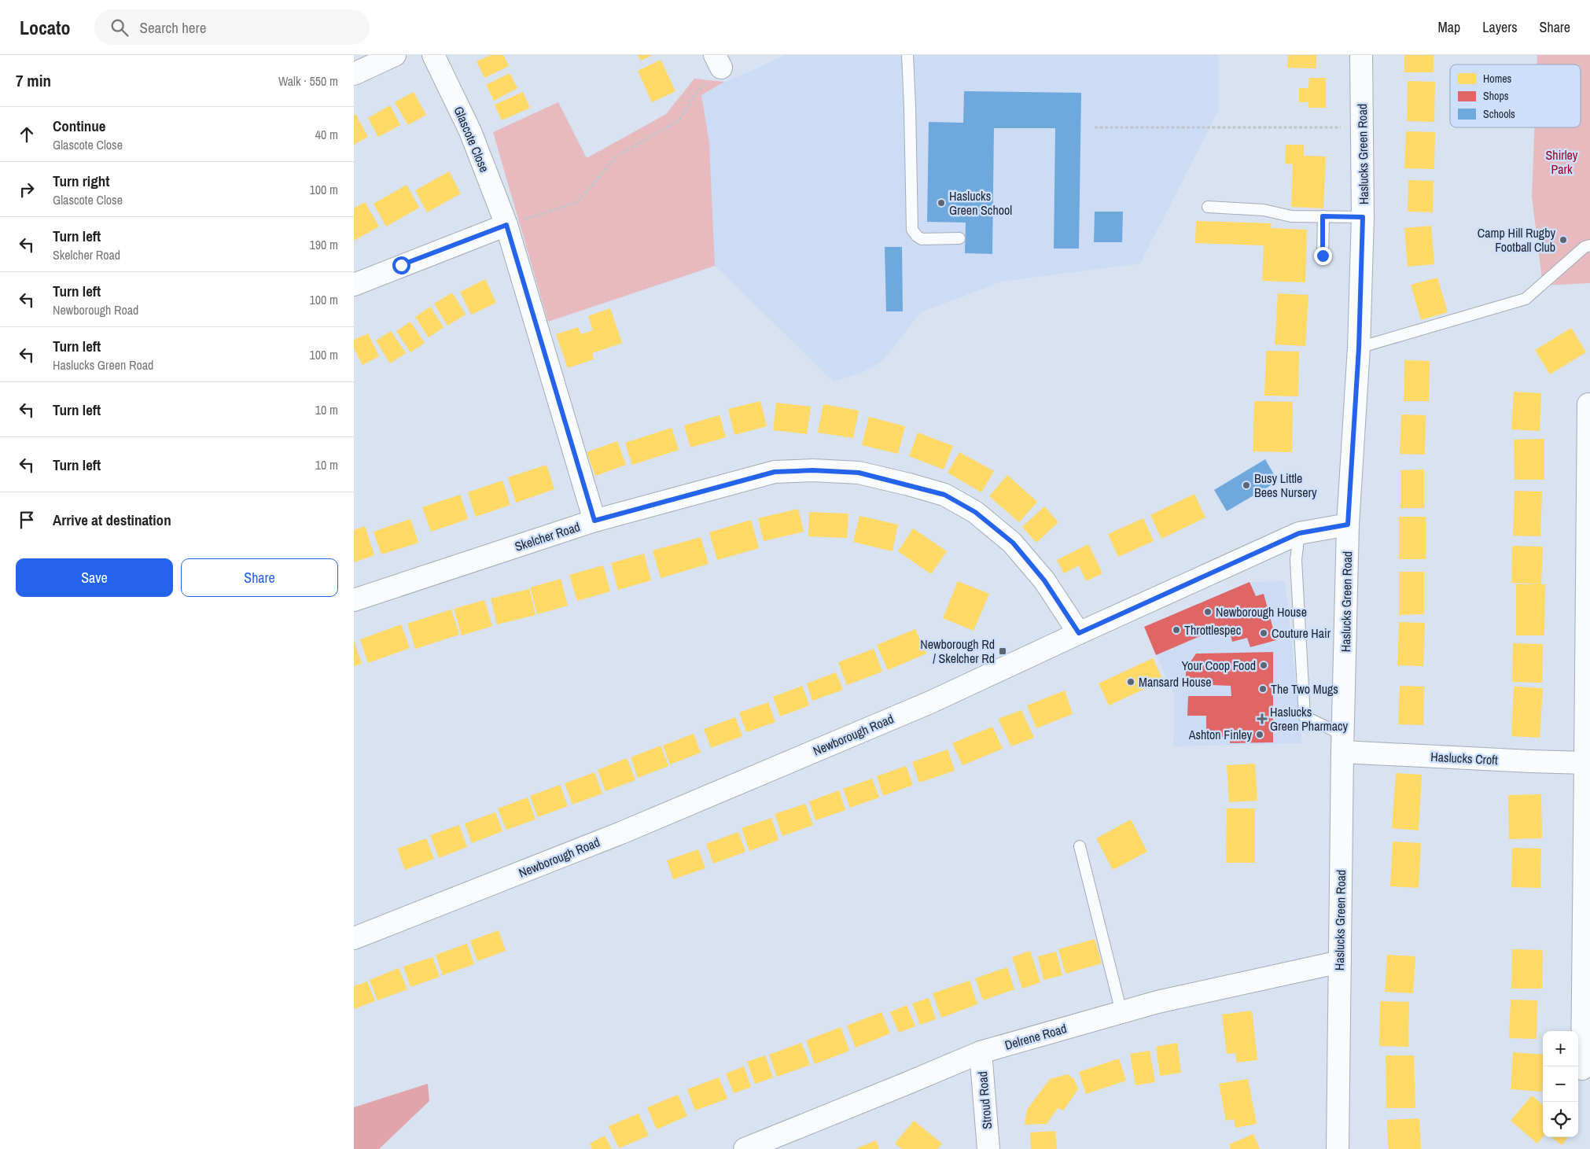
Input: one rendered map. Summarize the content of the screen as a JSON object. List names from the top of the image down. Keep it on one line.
{"streets":{"street":["Glascote Close","Haslucks Green Road","Skelcher Road","Newborough Road","Haslucks Croft","Delrene Road","Stroud Road"]},"crossings":[["Glascote Close","Skelcher Road"],["Haslucks Green Road","Newborough Road"],["Haslucks Green Road","Haslucks Croft"],["Haslucks Green Road","Delrene Road"],["Skelcher Road","Newborough Road"],["Delrene Road","Stroud Road"]],"parks":["Shirley Park"],"places":{"other":["Haslucks Green School","Camp Hill Rugby Football Club","Busy Little Bees Nursery","Newborough House","Throttlespec","Couture Hair","Your Coop Food","Mansard House","The Two Mugs","Ashton Finley"],"transit":["Newborough Rd / Skelcher Rd"],"health":["Haslucks Green Pharmacy"]},"legend":["Homes","Shops","Schools"],"page":{"header":"Locato","search":"Search here","nav":["Map","Layers","Share"],"heading":["7 min","Walk · 550 m"],"list":[["Continue","Glascote Close","40 m"],["Turn right","Glascote Close","100 m"],["Turn left","Skelcher Road","190 m"],["Turn left","Newborough Road","100 m"],["Turn left","Haslucks Green Road","100 m"],["Turn left","10 m"],["Turn left","10 m"],"Arrive at destination"],"buttons":["Save","Share"],"map_buttons":["+","−"]}}
